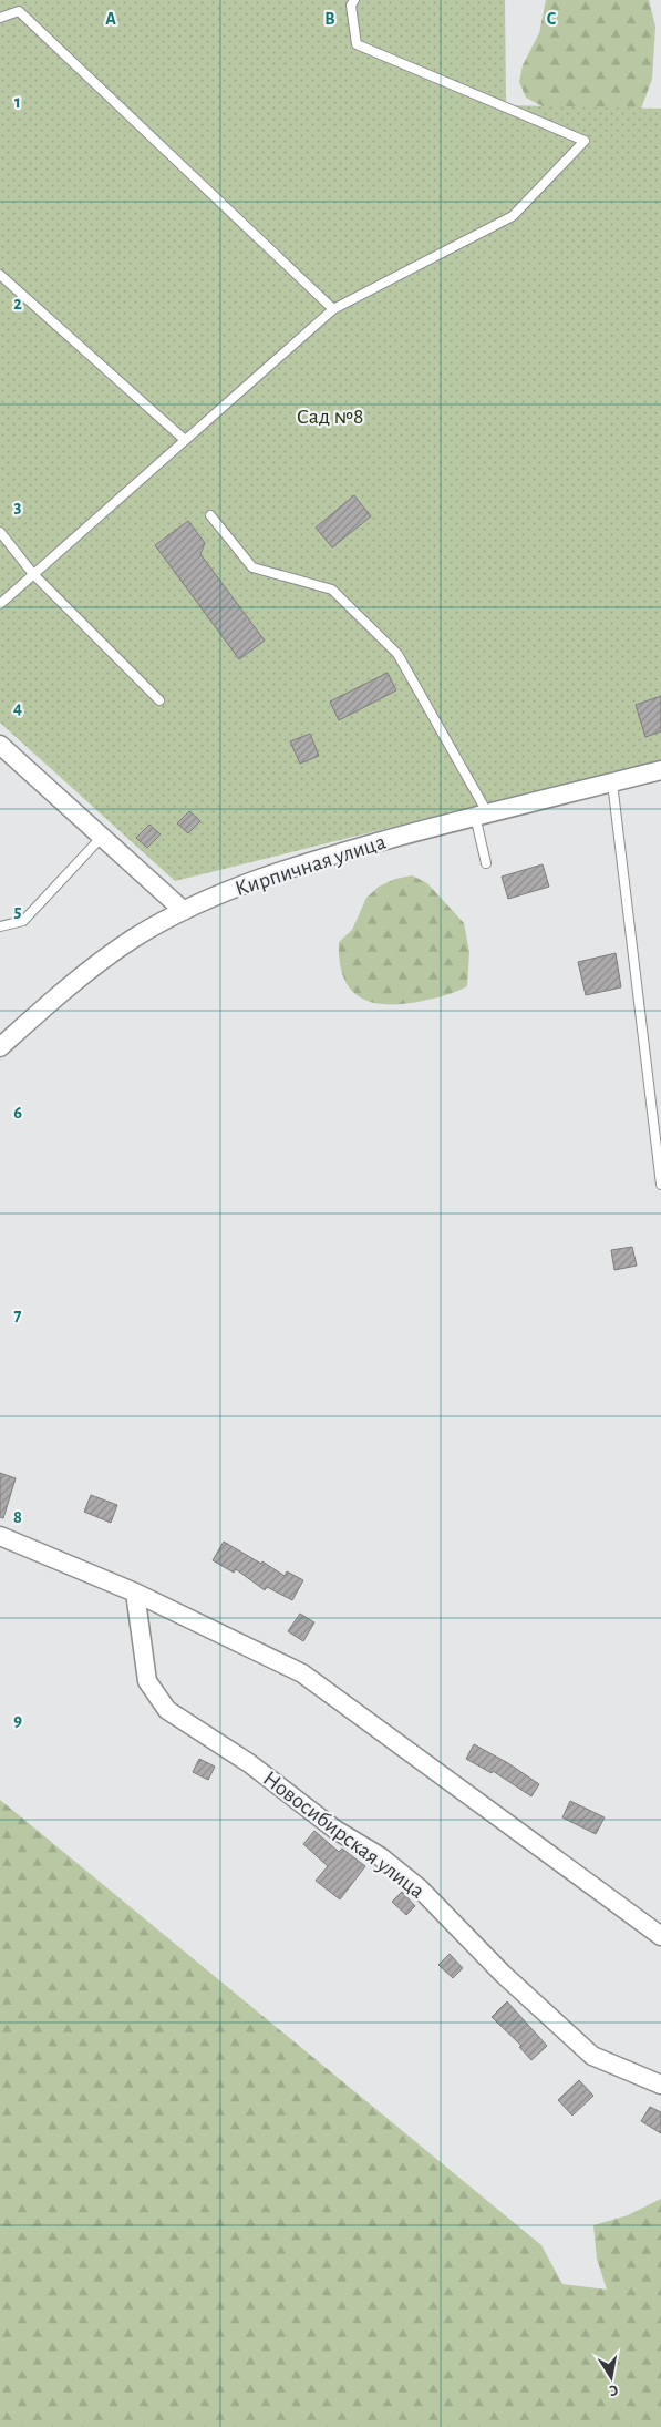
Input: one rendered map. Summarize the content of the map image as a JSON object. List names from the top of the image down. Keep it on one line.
{"streets":{"street":["Кирпичная улица","Новосибирская улица"]},"parks":["Сад №8"],"north":"bottom","grid":{"columns":["A","B","C"],"rows":["1","2","3","4","5","6","7","8","9"]}}
